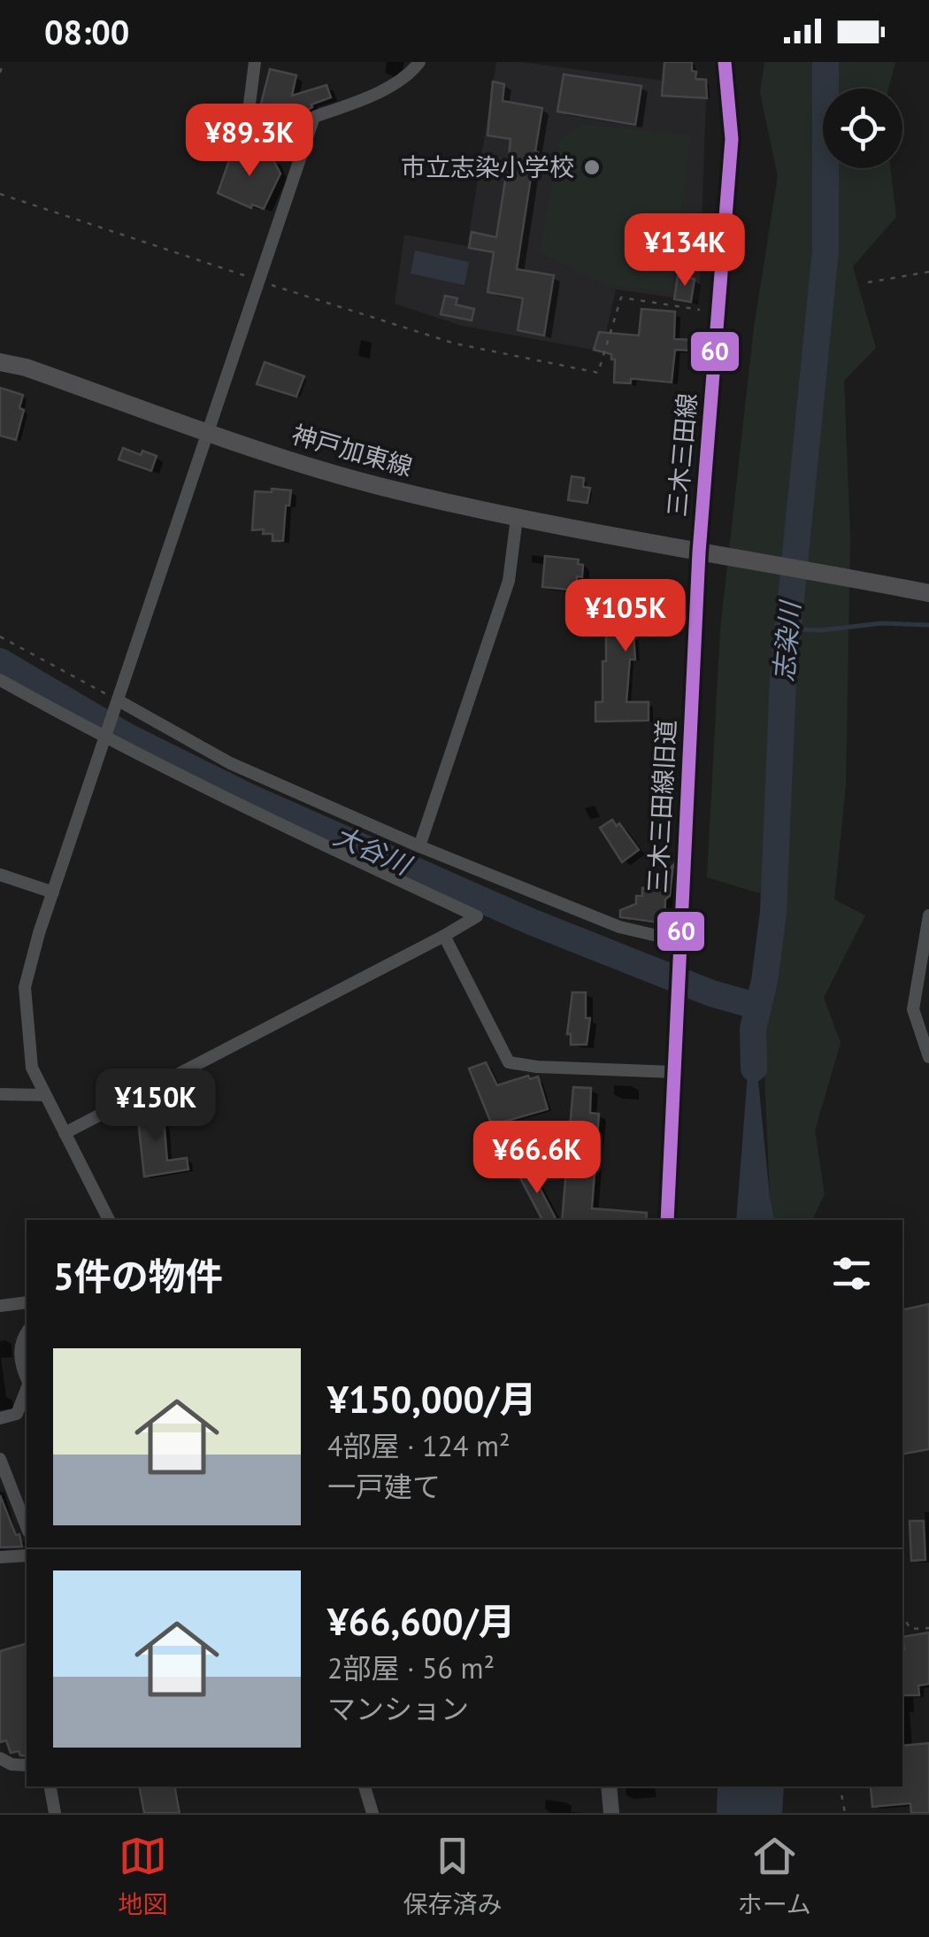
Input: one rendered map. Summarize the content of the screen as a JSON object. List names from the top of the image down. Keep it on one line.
{"streets":{"main road":["神戸加東線","三木三田線"],"street":["三木三田線旧道"]},"crossings":[["神戸加東線","三木三田線"],["神戸加東線","三木三田線旧道"],["三木三田線","三木三田線旧道"]],"water":["志染川","大谷川"],"places":["市立志染小学校"],"lines":["transit line 60"],"page":{"status":"08:00","price":["¥89.3K","¥134K","¥105K","¥150K","¥66.6K"],"heading":"5件の物件","list":[{"name":"¥150,000/月","note":"4部屋 · 124 m² · 一戸建て"},{"name":"¥66,600/月","note":"2部屋 · 56 m² · マンション"}],"tabs":["地図","保存済み","ホーム"]}}
